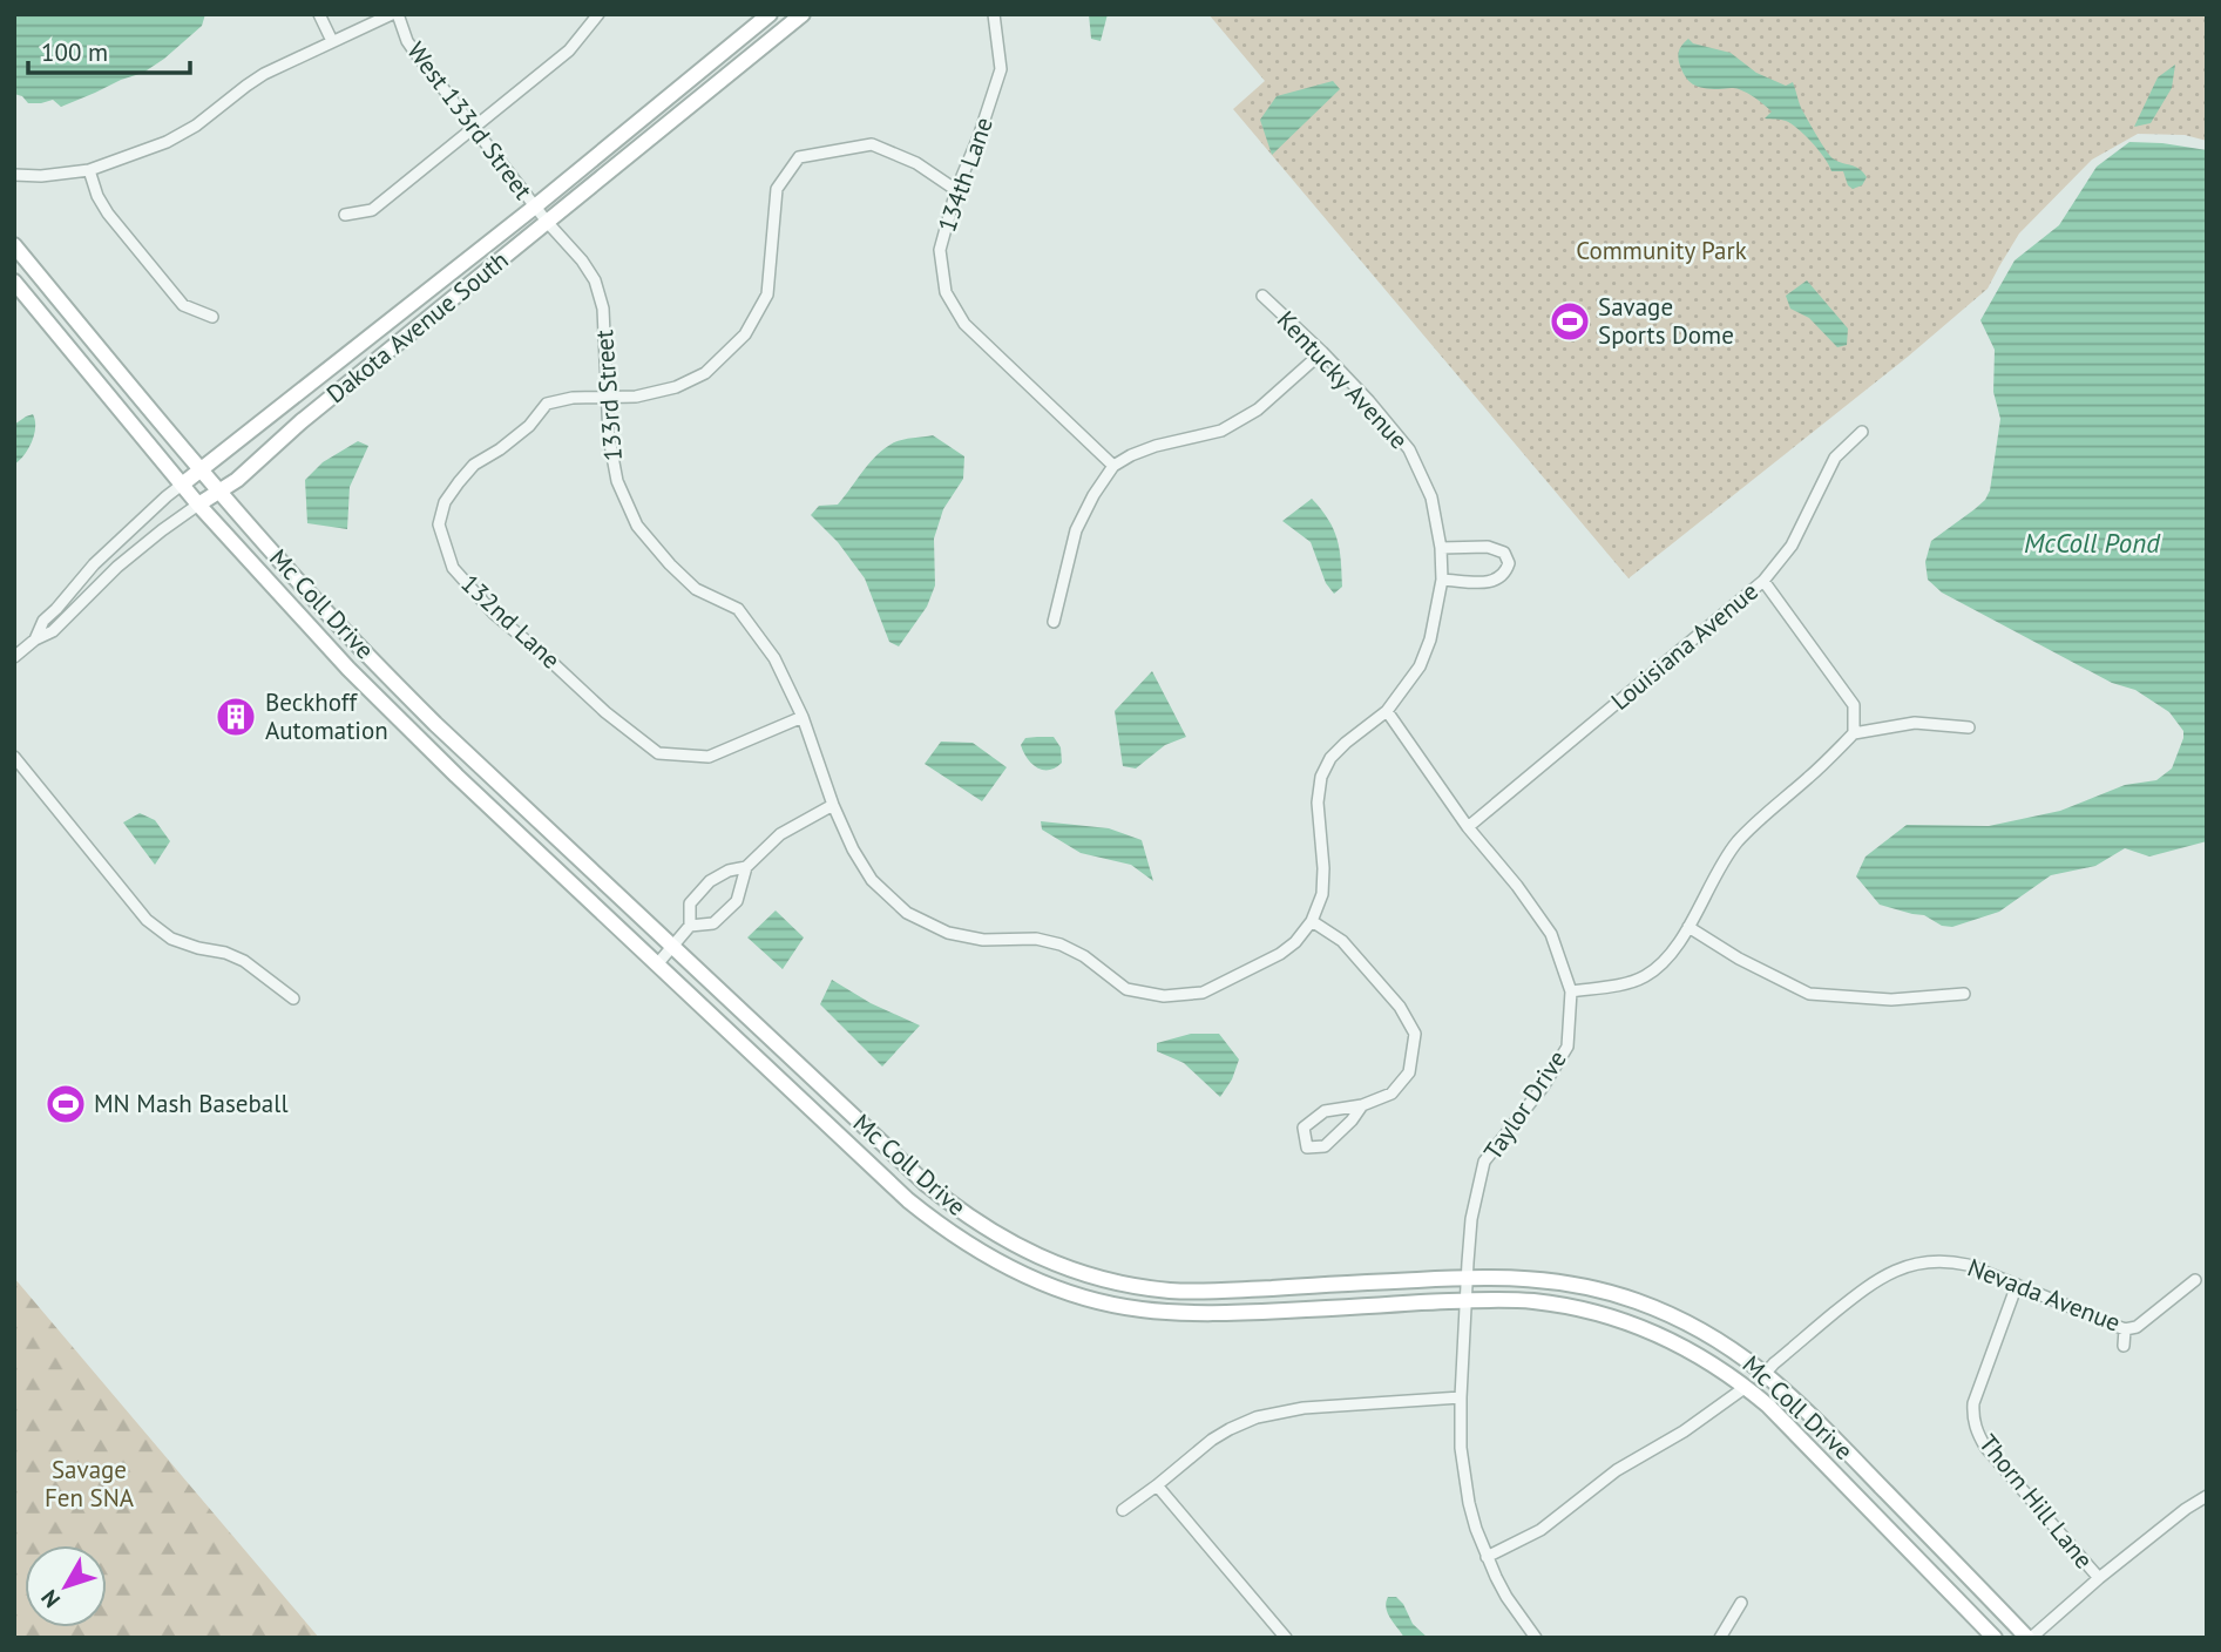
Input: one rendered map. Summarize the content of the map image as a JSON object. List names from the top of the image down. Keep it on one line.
{"streets":{"main road":["Dakota Avenue South","Mc Coll Drive"],"street":["West 133rd Street","134th Lane","Kentucky Avenue","133rd Street","132nd Lane","Louisiana Avenue","Taylor Drive","Nevada Avenue","Thorn Hill Lane"]},"crossings":[["West 133rd Street","Dakota Avenue South"],["West 133rd Street","133rd Street"],["134th Lane","132nd Lane"],["Dakota Avenue South","133rd Street"],["Dakota Avenue South","Mc Coll Drive"],["Kentucky Avenue","133rd Street"],["Kentucky Avenue","Taylor Drive"],["133rd Street","132nd Lane"],["Mc Coll Drive","Taylor Drive"],["Mc Coll Drive","Nevada Avenue"],["Louisiana Avenue","Taylor Drive"],["Nevada Avenue","Thorn Hill Lane"]],"water":["McColl Pond"],"parks":["Community Park","Savage Fen SNA"],"places":{"sports":["Savage Sports Dome","MN Mash Baseball"],"building":["Beckhoff Automation"]},"scale_bar":"100 m","north":"bottom left"}
